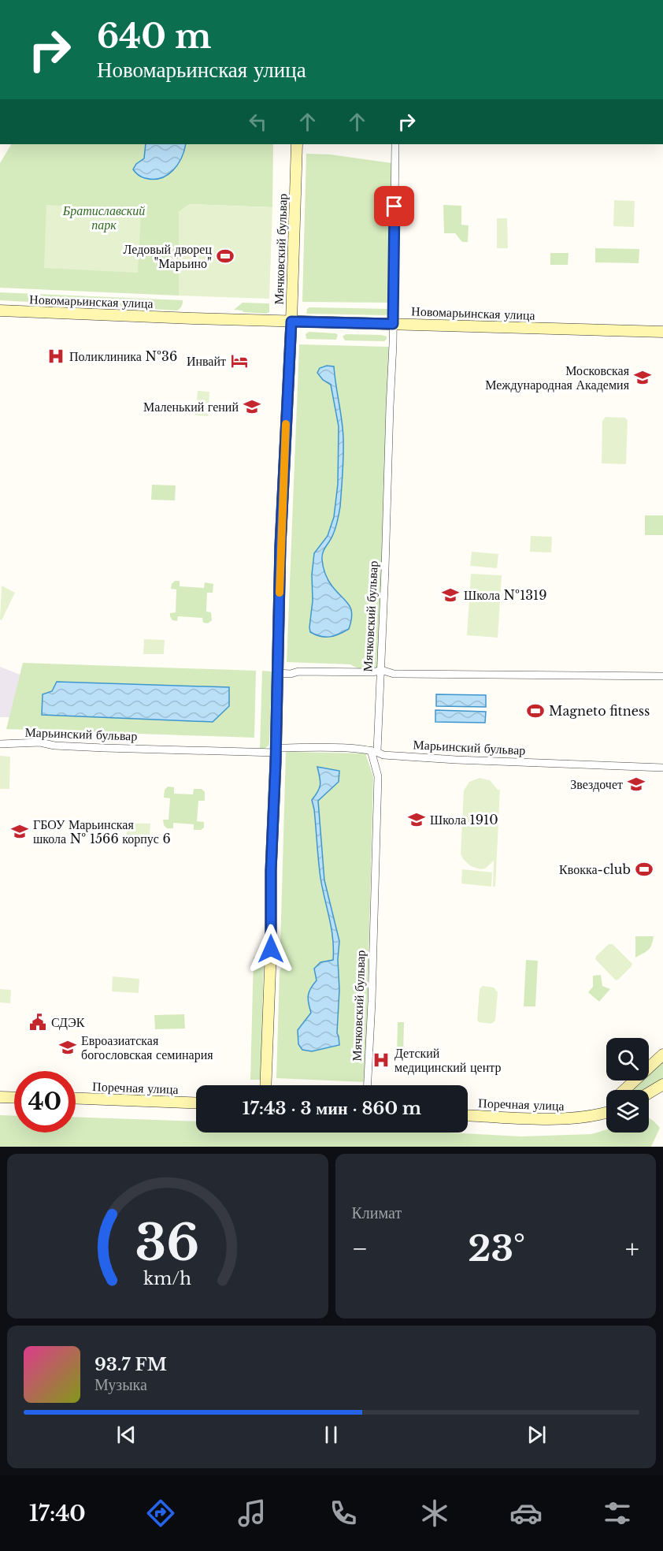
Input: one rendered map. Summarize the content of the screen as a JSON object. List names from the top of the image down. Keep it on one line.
{"streets":{"street":["Мячковский бульвар","Новомарьинская улица","Марьинский бульвар","Поречная улица"]},"crossings":[["Мячковский бульвар","Новомарьинская улица"],["Мячковский бульвар","Марьинский бульвар"]],"parks":["Братиславский парк"],"places":{"sports":["Ледовый дворец \"Марьино\"","Magneto fitness","Квокка-club"],"hospital":["Поликлиника №36","Детский медицинский центр"],"hotel":["Инвайт"],"school or university":["Московская Международная Академия","Маленький гений","Школа №1319","Звездочет","Школа 1910","ГБОУ Марьинская школа № 1566 корпус 6","Евроазиатская богословская семинария"],"public building":["СДЭК"]},"page":{"turn":["640 m","Новомарьинская улица"],"limit":"40","trip":"17:43 · 3 мин · 860 m","tile":"Климат","heat":["−","23°","+"],"song":["93.7 FM","Музыка"],"tabs":"17:40","gauge":["36","km/h"]}}
